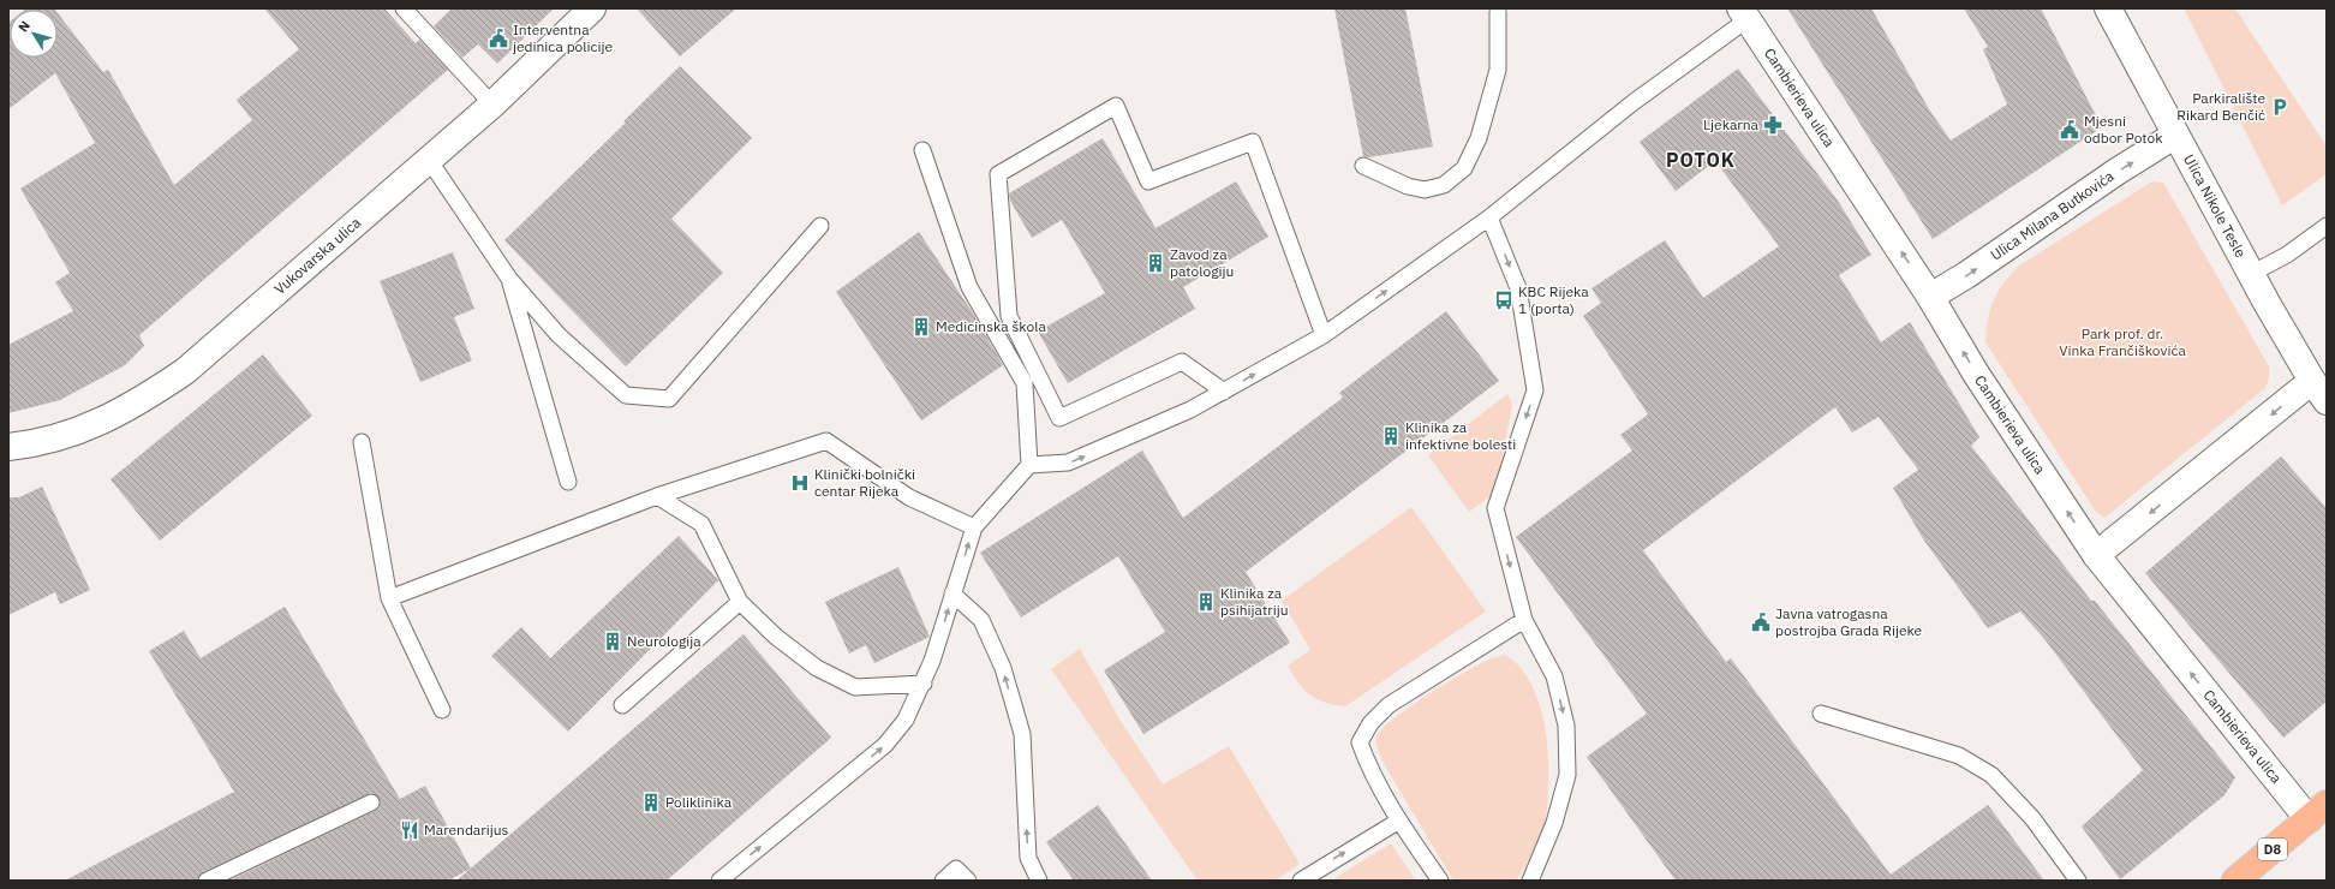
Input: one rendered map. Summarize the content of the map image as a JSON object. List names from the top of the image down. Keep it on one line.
{"streets":{"main road":["D8"],"street":["Cambierieva ulica","Ulica Nikole Tesle","Ulica Milana Butkovića","Vukovarska ulica"]},"crossings":[["Cambierieva ulica","Ulica Milana Butkovića"],["Cambierieva ulica","D8"],["Ulica Nikole Tesle","Ulica Milana Butkovića"]],"one_way":["Cambierieva ulica","Ulica Milana Butkovića"],"districts":["POTOK"],"parks":["Park prof. dr. Vinka Frančiškovića"],"places":{"public building":["Interventna jedinica policije","Mjesni odbor Potok","Javna vatrogasna postrojba Grada Rijeke"],"parking":["Parkiralište Rikard Benčić"],"pharmacy":["Ljekarna"],"building":["Zavod za patologiju","Medicinska škola","Klinika za infektivne bolesti","Klinika za psihijatriju","Neurologija","Poliklinika"],"bus stop":["KBC Rijeka 1 (porta)"],"hospital":["Klinički bolnički centar Rijeka"],"restaurant":["Marendarijus"]},"north":"top left"}
